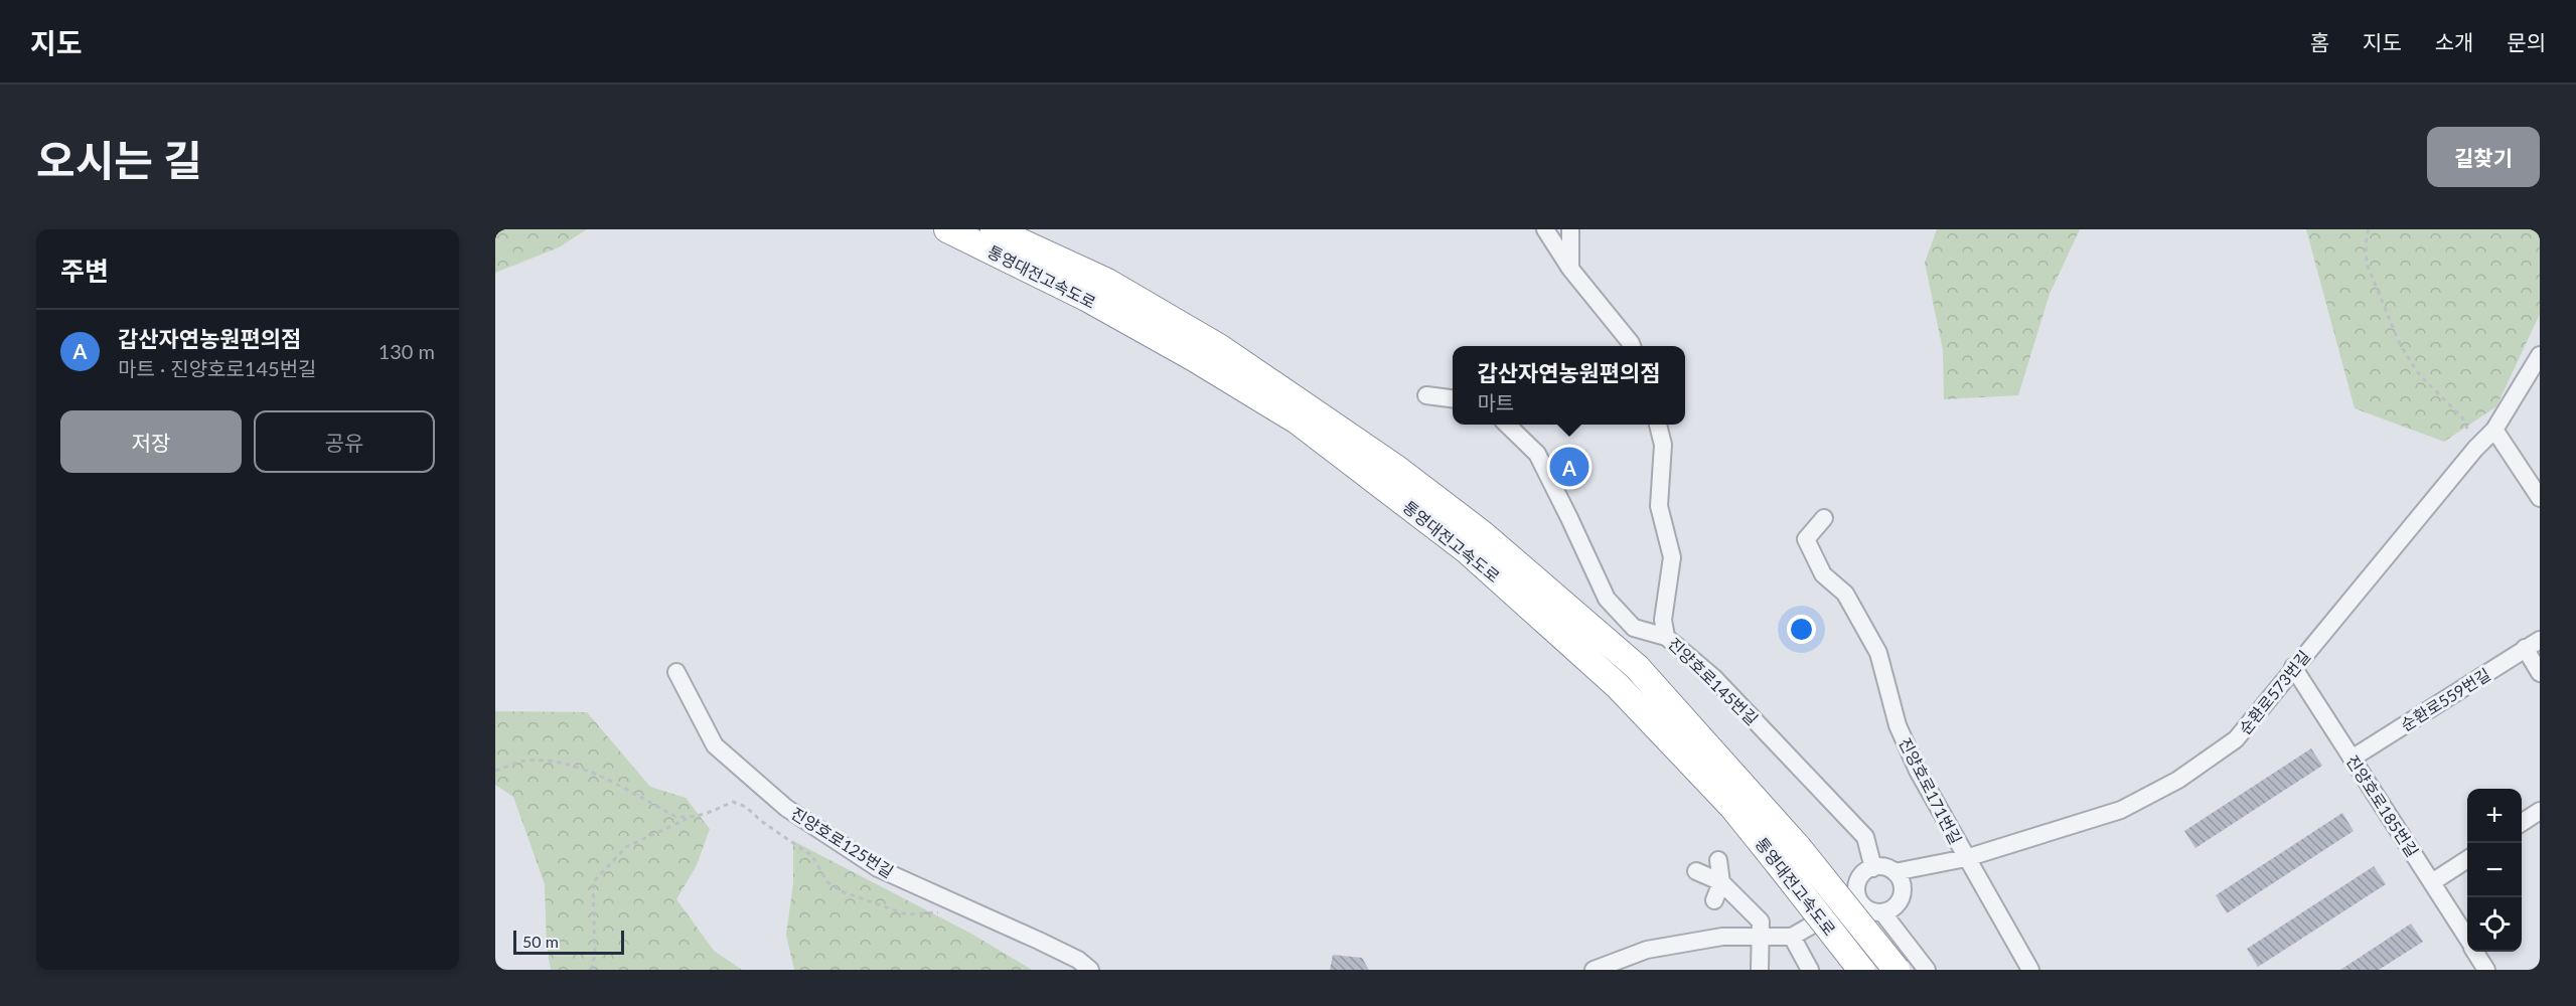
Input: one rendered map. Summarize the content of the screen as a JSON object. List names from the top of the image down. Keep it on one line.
{"streets":{"highway":["통영대전고속도로"],"street":["진양호로145번길","순환로573번길","순환로559번길","진양호로171번길","진양호로185번길","진양호로125번길"]},"crossings":[["진양호로145번길","순환로573번길"],["순환로573번길","진양호로171번길"],["순환로573번길","진양호로185번길"],["순환로559번길","진양호로185번길"]],"scale_bar":"50 m","page":{"header":"지도","nav":["홈","지도","소개","문의"],"title":"오시는 길","buttons":["길찾기",["저장","공유"]],"heading":"주변","list":[{"mark":"A","name":"갑산자연농원편의점","note":"마트 · 진양호로145번길","value":"130 m"}],"popup":["갑산자연농원편의점","마트"],"pins":"A","map_buttons":["+","−"],"scale":"50 m"}}
